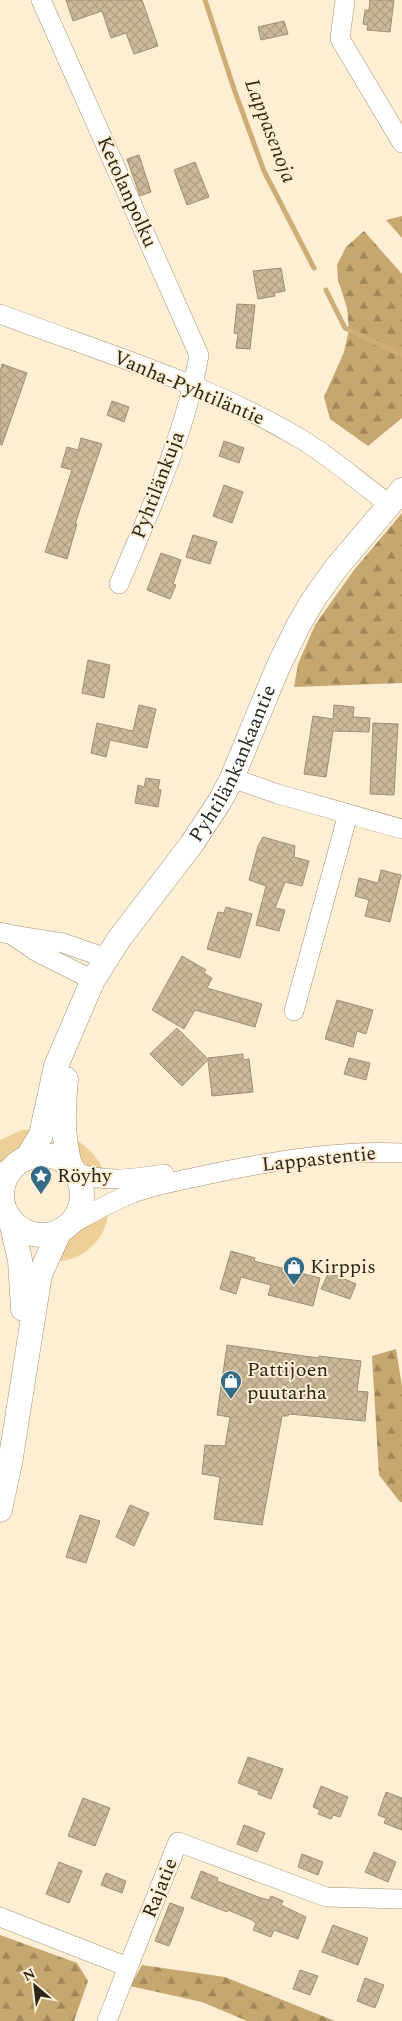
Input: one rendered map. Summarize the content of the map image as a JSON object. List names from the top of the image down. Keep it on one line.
{"streets":{"street":["Ketolanpolku","Vanha-Pyhtiläntie","Pyhtilänkuja","Pyhtilänkankaantie","Lappastentie","Rajatie"]},"crossings":[["Ketolanpolku","Vanha-Pyhtiläntie"],["Ketolanpolku","Pyhtilänkuja"],["Vanha-Pyhtiläntie","Pyhtilänkuja"],["Vanha-Pyhtiläntie","Pyhtilänkankaantie"],["Pyhtilänkankaantie","Lappastentie"]],"water":["Lappasenoja"],"places":{"place":["Röyhy"],"shop":["Kirppis","Pattijoen puutarha"]},"north":"top left"}
